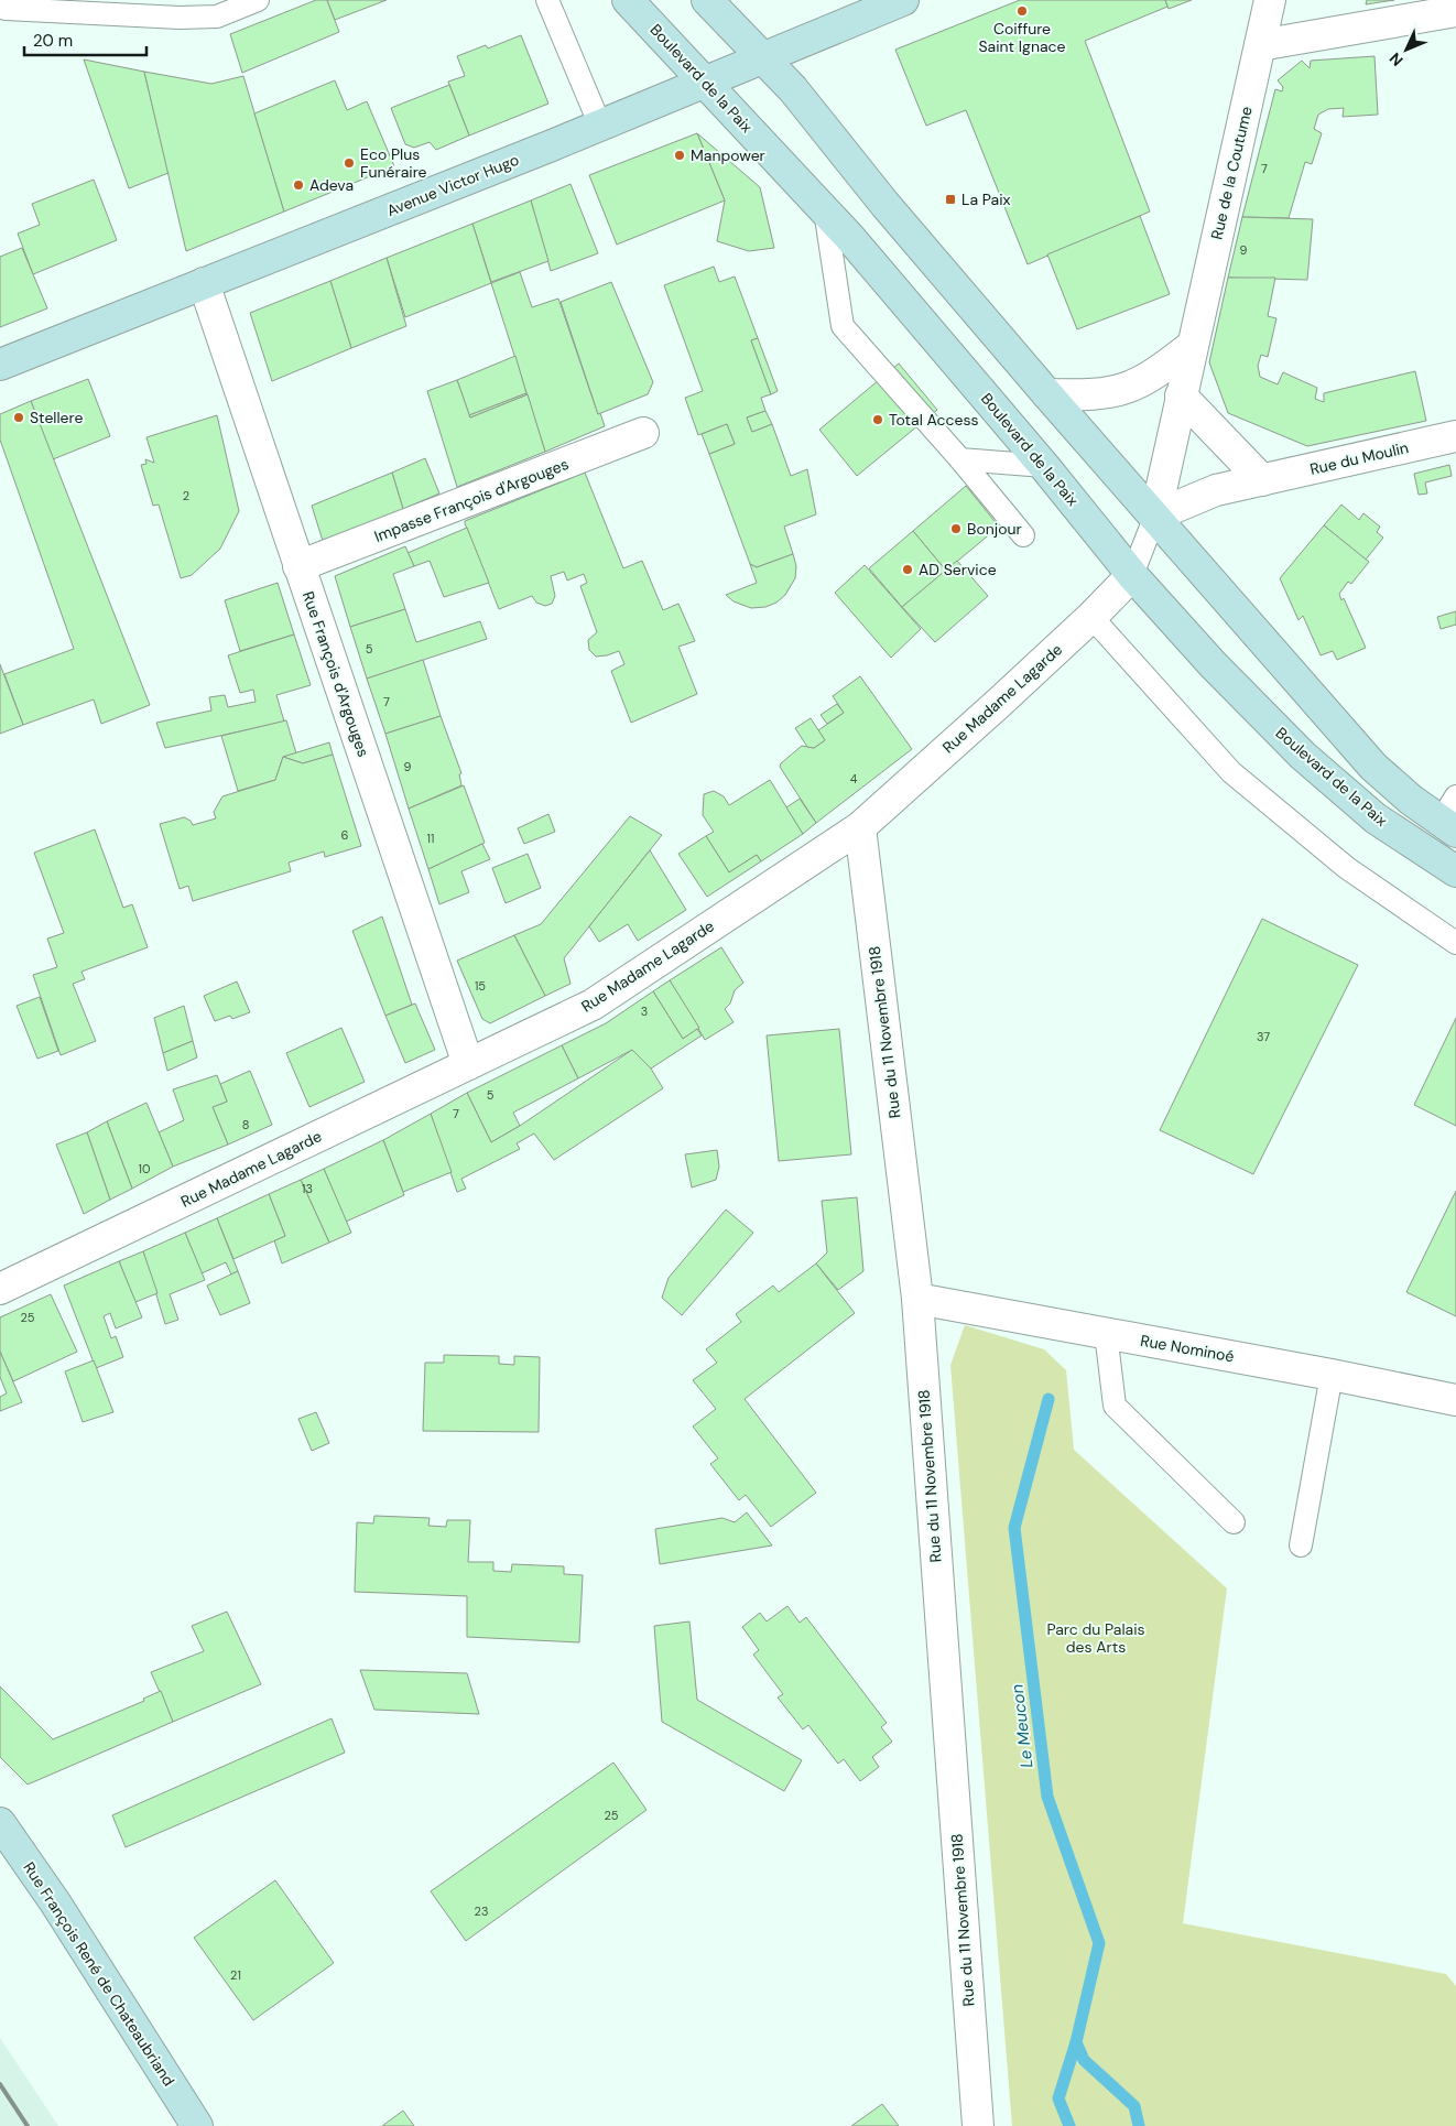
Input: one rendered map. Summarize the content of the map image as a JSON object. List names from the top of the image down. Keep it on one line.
{"streets":{"main road":["Boulevard de la Paix","Avenue Victor Hugo","Rue François René de Chateaubriand"],"street":["Rue de la Coutume","Rue du Moulin","Impasse François d'Argouges","Rue François d'Argouges","Rue Madame Lagarde","Rue du 11 Novembre 1918","Rue Nominoé"]},"crossings":[["Boulevard de la Paix","Avenue Victor Hugo"],["Boulevard de la Paix","Rue Madame Lagarde"],["Rue de la Coutume","Rue du Moulin"],["Avenue Victor Hugo","Rue François d'Argouges"],["Impasse François d'Argouges","Rue François d'Argouges"],["Rue François d'Argouges","Rue Madame Lagarde"],["Rue Madame Lagarde","Rue du 11 Novembre 1918"],["Rue du 11 Novembre 1918","Rue Nominoé"]],"water":["Le Meucon"],"parks":["Parc du Palais des Arts"],"places":{"other":["Coiffure Saint Ignace","Manpower","Eco Plus Funéraire","Adeva","Stellere","Total Access","Bonjour","AD Service"],"transit":["La Paix"]},"house_numbers":["7","9","2","5","7","9","4","6","11","15","3","37","5","7","8","10","13","25","25","23","21"],"scale_bar":"20 m","north":"bottom left"}
